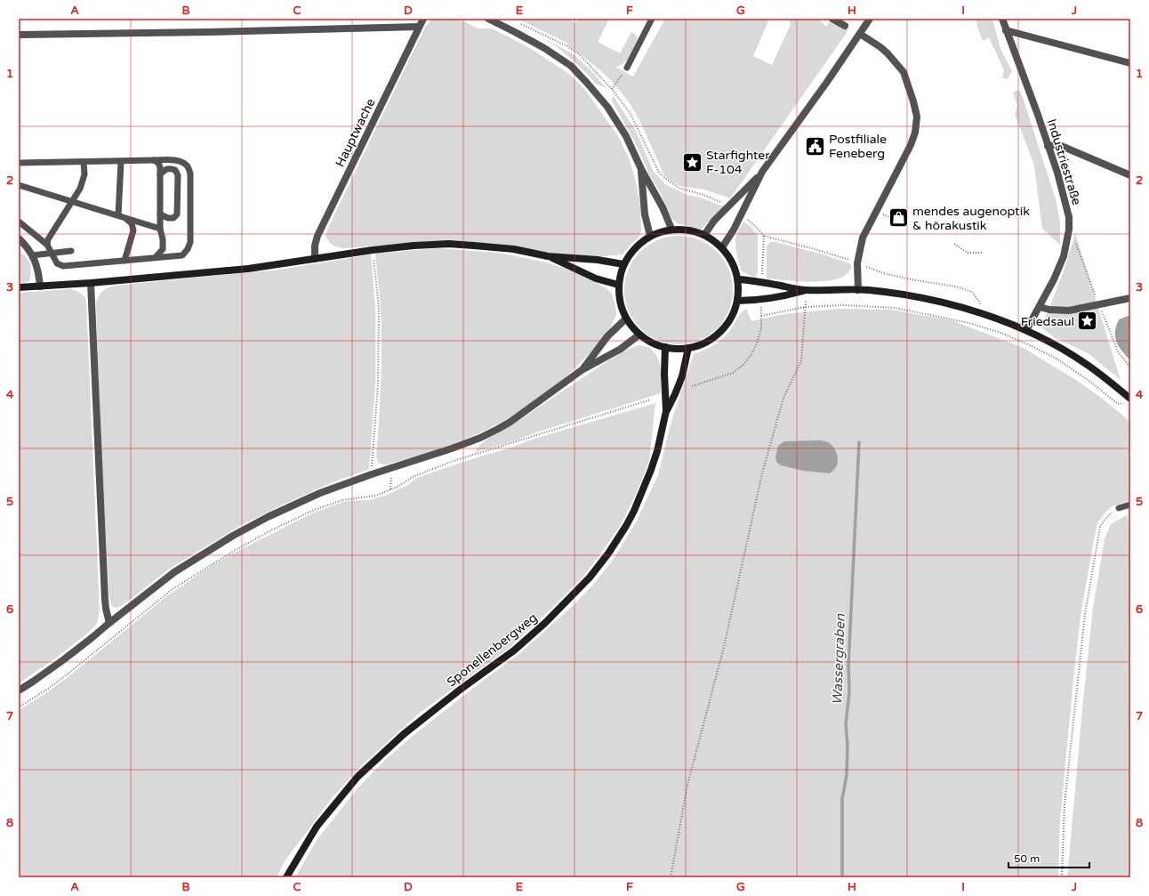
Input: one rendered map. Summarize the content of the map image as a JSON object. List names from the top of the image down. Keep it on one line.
{"streets":{"street":["Hauptwache","Industriestraße","Sponellenbergweg"]},"water":["Wassergraben"],"places":{"public building":["Postfiliale Feneberg"],"place":["Starfighter F-104","Friedsaul"],"shop":["mendes augenoptik & hörakustik"]},"scale_bar":"50 m","grid":{"columns":["A","B","C","D","E","F","G","H","I","J"],"rows":["1","2","3","4","5","6","7","8"]}}
